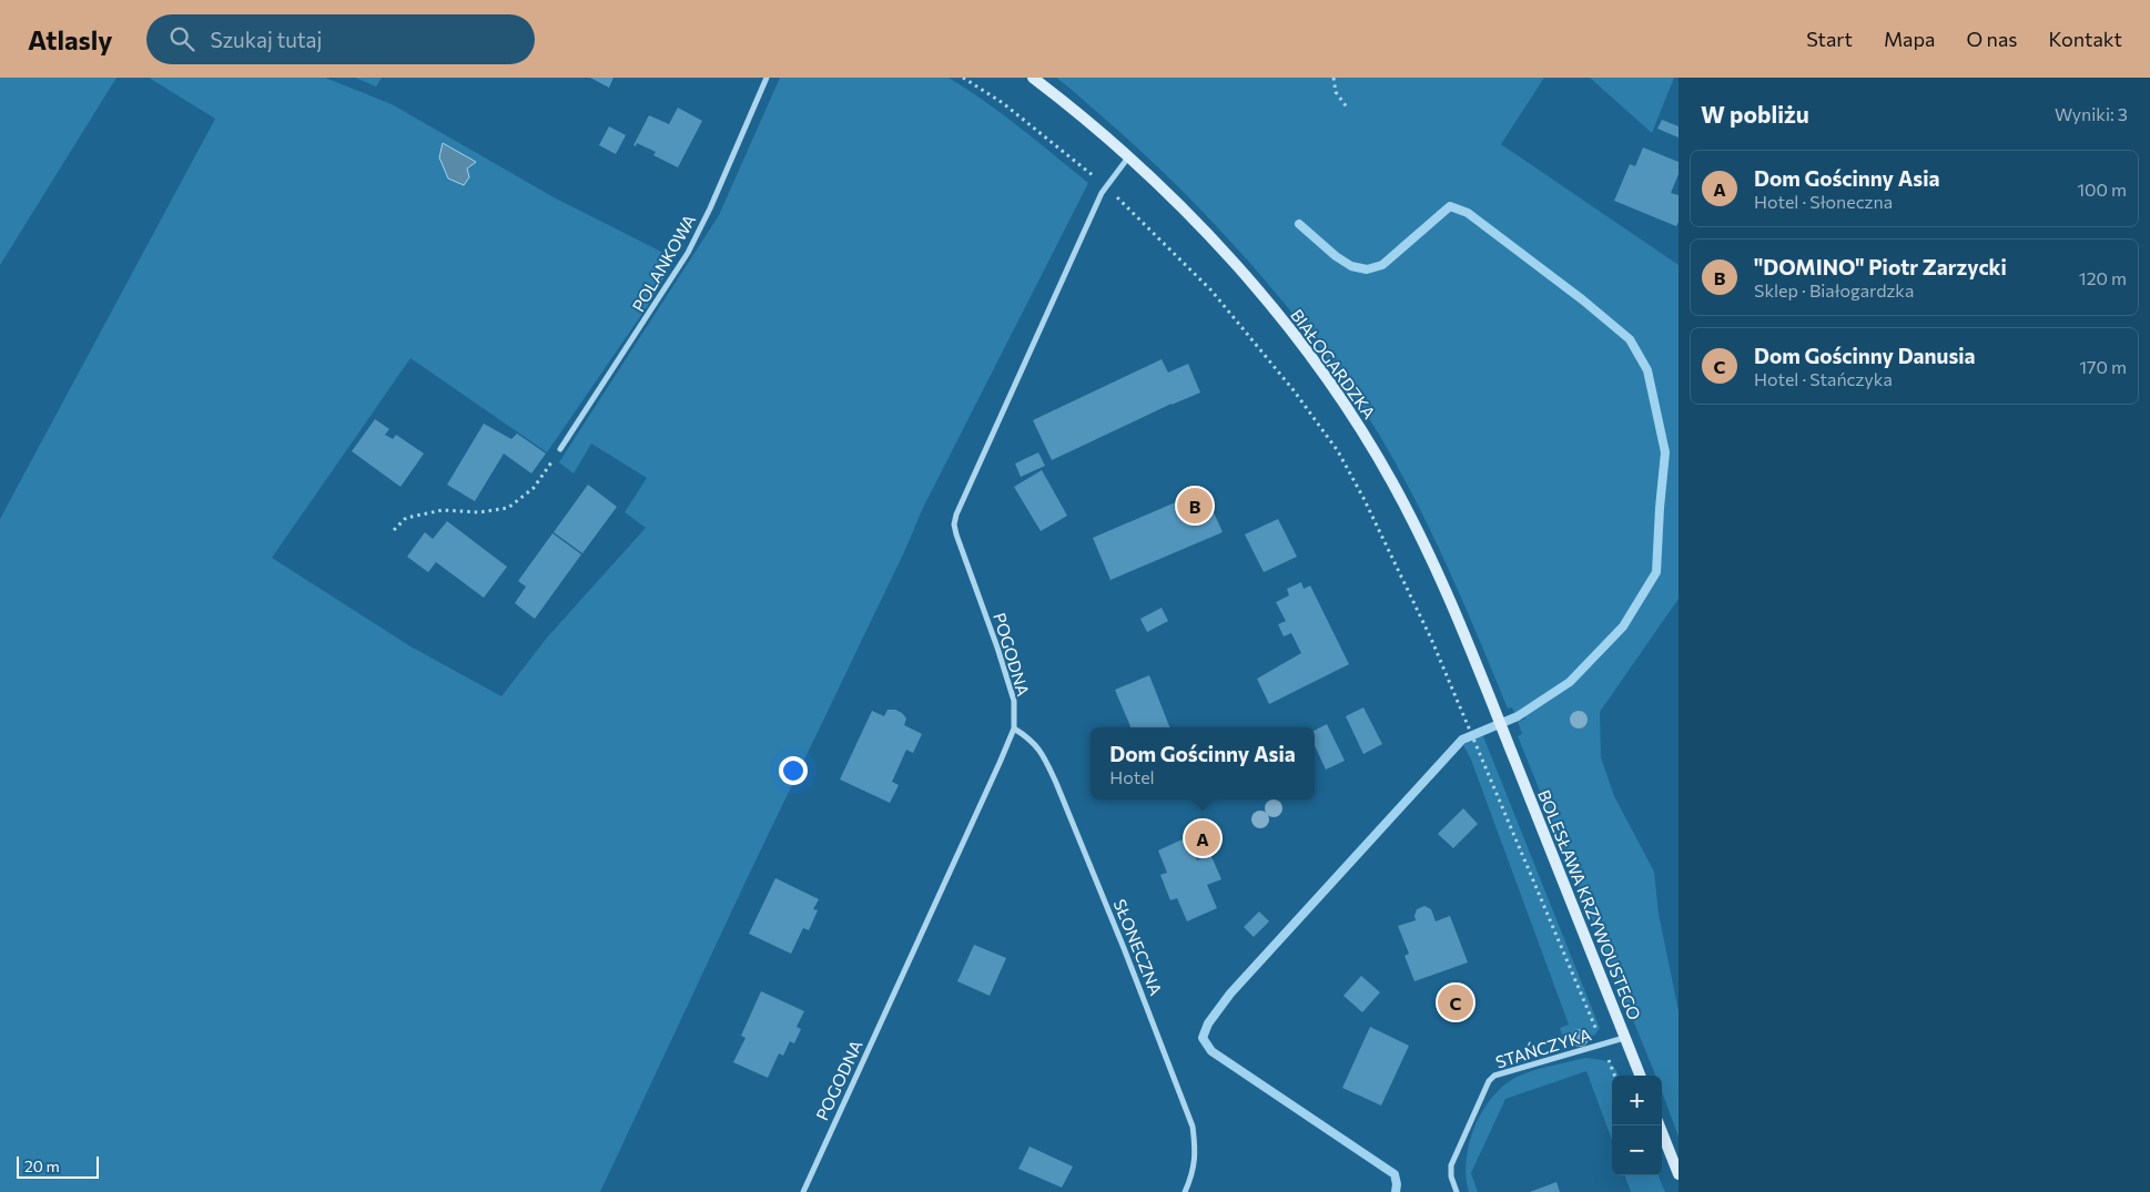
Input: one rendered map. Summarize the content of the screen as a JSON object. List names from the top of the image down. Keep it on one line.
{"streets":{"main road":["BIAŁOGARDZKA","BOLESŁAWA KRZYWOUSTEGO"],"street":["POLANKOWA","POGODNA","SŁONECZNA","STAŃCZYKA"]},"crossings":[["BIAŁOGARDZKA","POGODNA"],["BIAŁOGARDZKA","BOLESŁAWA KRZYWOUSTEGO"],["POGODNA","SŁONECZNA"],["BOLESŁAWA KRZYWOUSTEGO","STAŃCZYKA"]],"scale_bar":"20 m","page":{"header":"Atlasly","search":"Szukaj tutaj","nav":["Start","Mapa","O nas","Kontakt"],"heading":["W pobliżu","Wyniki: 3"],"list":[{"mark":"A","name":"Dom Gościnny Asia","note":"Hotel · Słoneczna","value":"100 m"},{"mark":"B","name":"\"DOMINO\" Piotr Zarzycki","note":"Sklep · Białogardzka","value":"120 m"},{"mark":"C","name":"Dom Gościnny Danusia","note":"Hotel · Stańczyka","value":"170 m"}],"pins":["B","A","C"],"popup":["Dom Gościnny Asia","Hotel"],"map_buttons":["+","−"],"scale":"20 m"}}
